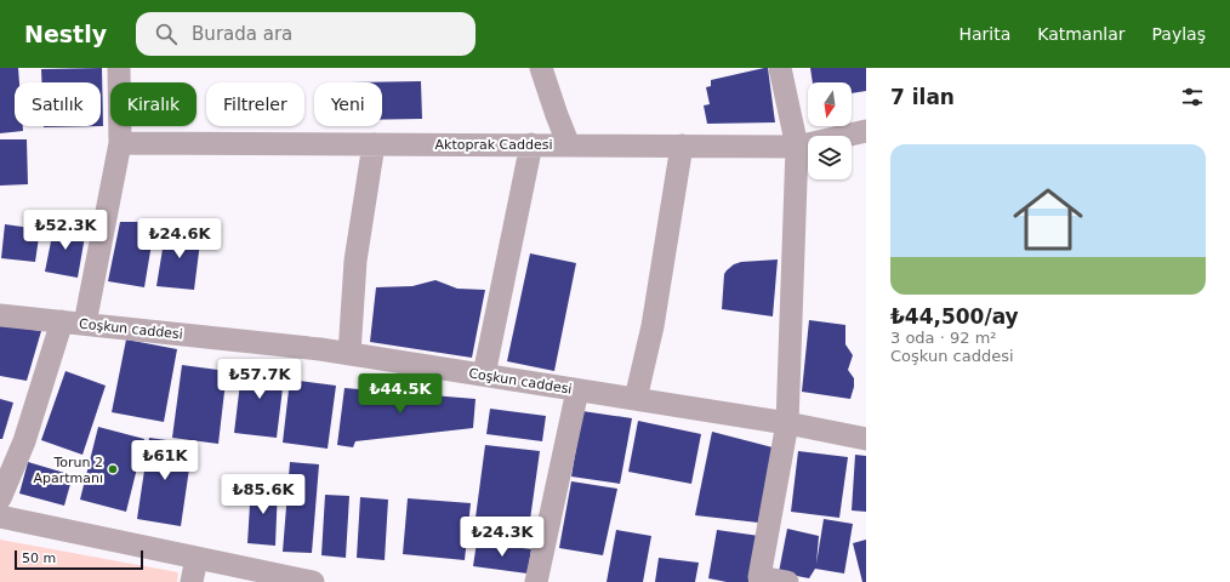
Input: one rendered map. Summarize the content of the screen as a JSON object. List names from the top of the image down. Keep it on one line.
{"streets":{"street":["Aktoprak Caddesi","Coşkun caddesi"]},"places":["Torun 2 Apartmanı"],"scale_bar":"50 m","north":"bottom","page":{"header":"Nestly","search":"Burada ara","nav":["Harita","Katmanlar","Paylaş"],"heading":"7 ilan","chip":["Satılık","Kiralık","Filtreler","Yeni"],"list":[{"name":"₺44,500/ay","note":"3 oda · 92 m² · Coşkun caddesi"}],"price":["₺52.3K","₺24.6K","₺57.7K","₺44.5K","₺61K","₺85.6K","₺24.3K"],"scale":"50 m"}}
